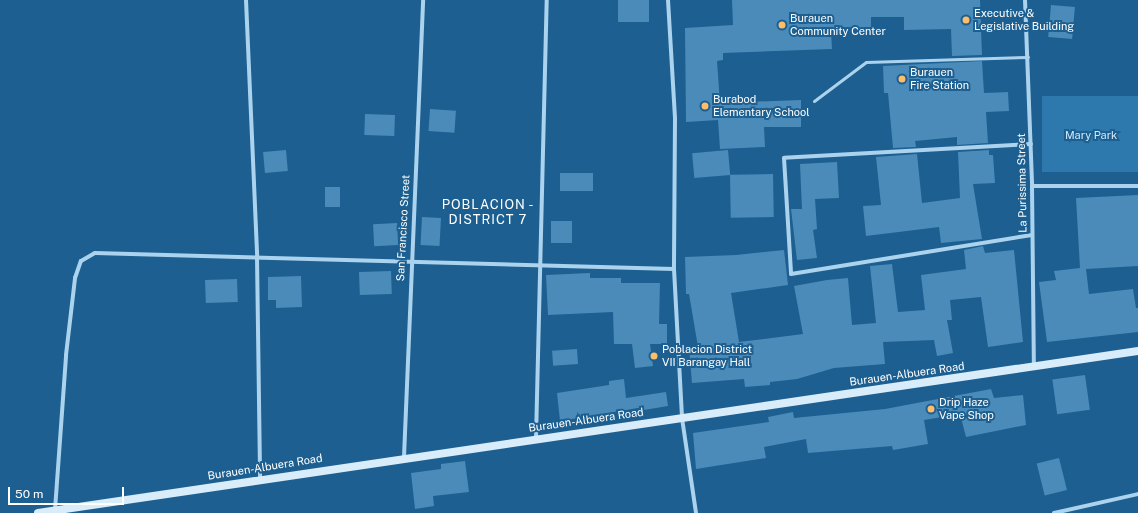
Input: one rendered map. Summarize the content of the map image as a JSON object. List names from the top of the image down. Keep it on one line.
{"streets":{"street":["La Purissima Street","San Francisco Street","Burauen-Albuera Road"]},"crossings":[["La Purissima Street","Burauen-Albuera Road"],["San Francisco Street","Burauen-Albuera Road"]],"districts":["POBLACION - DISTRICT 7"],"parks":["Mary Park"],"places":["Executive & Legislative Building","Burauen Community Center","Burauen Fire Station","Burabod Elementary School","Poblacion District VII Barangay Hall","Drip Haze Vape Shop"],"scale_bar":"50 m"}
